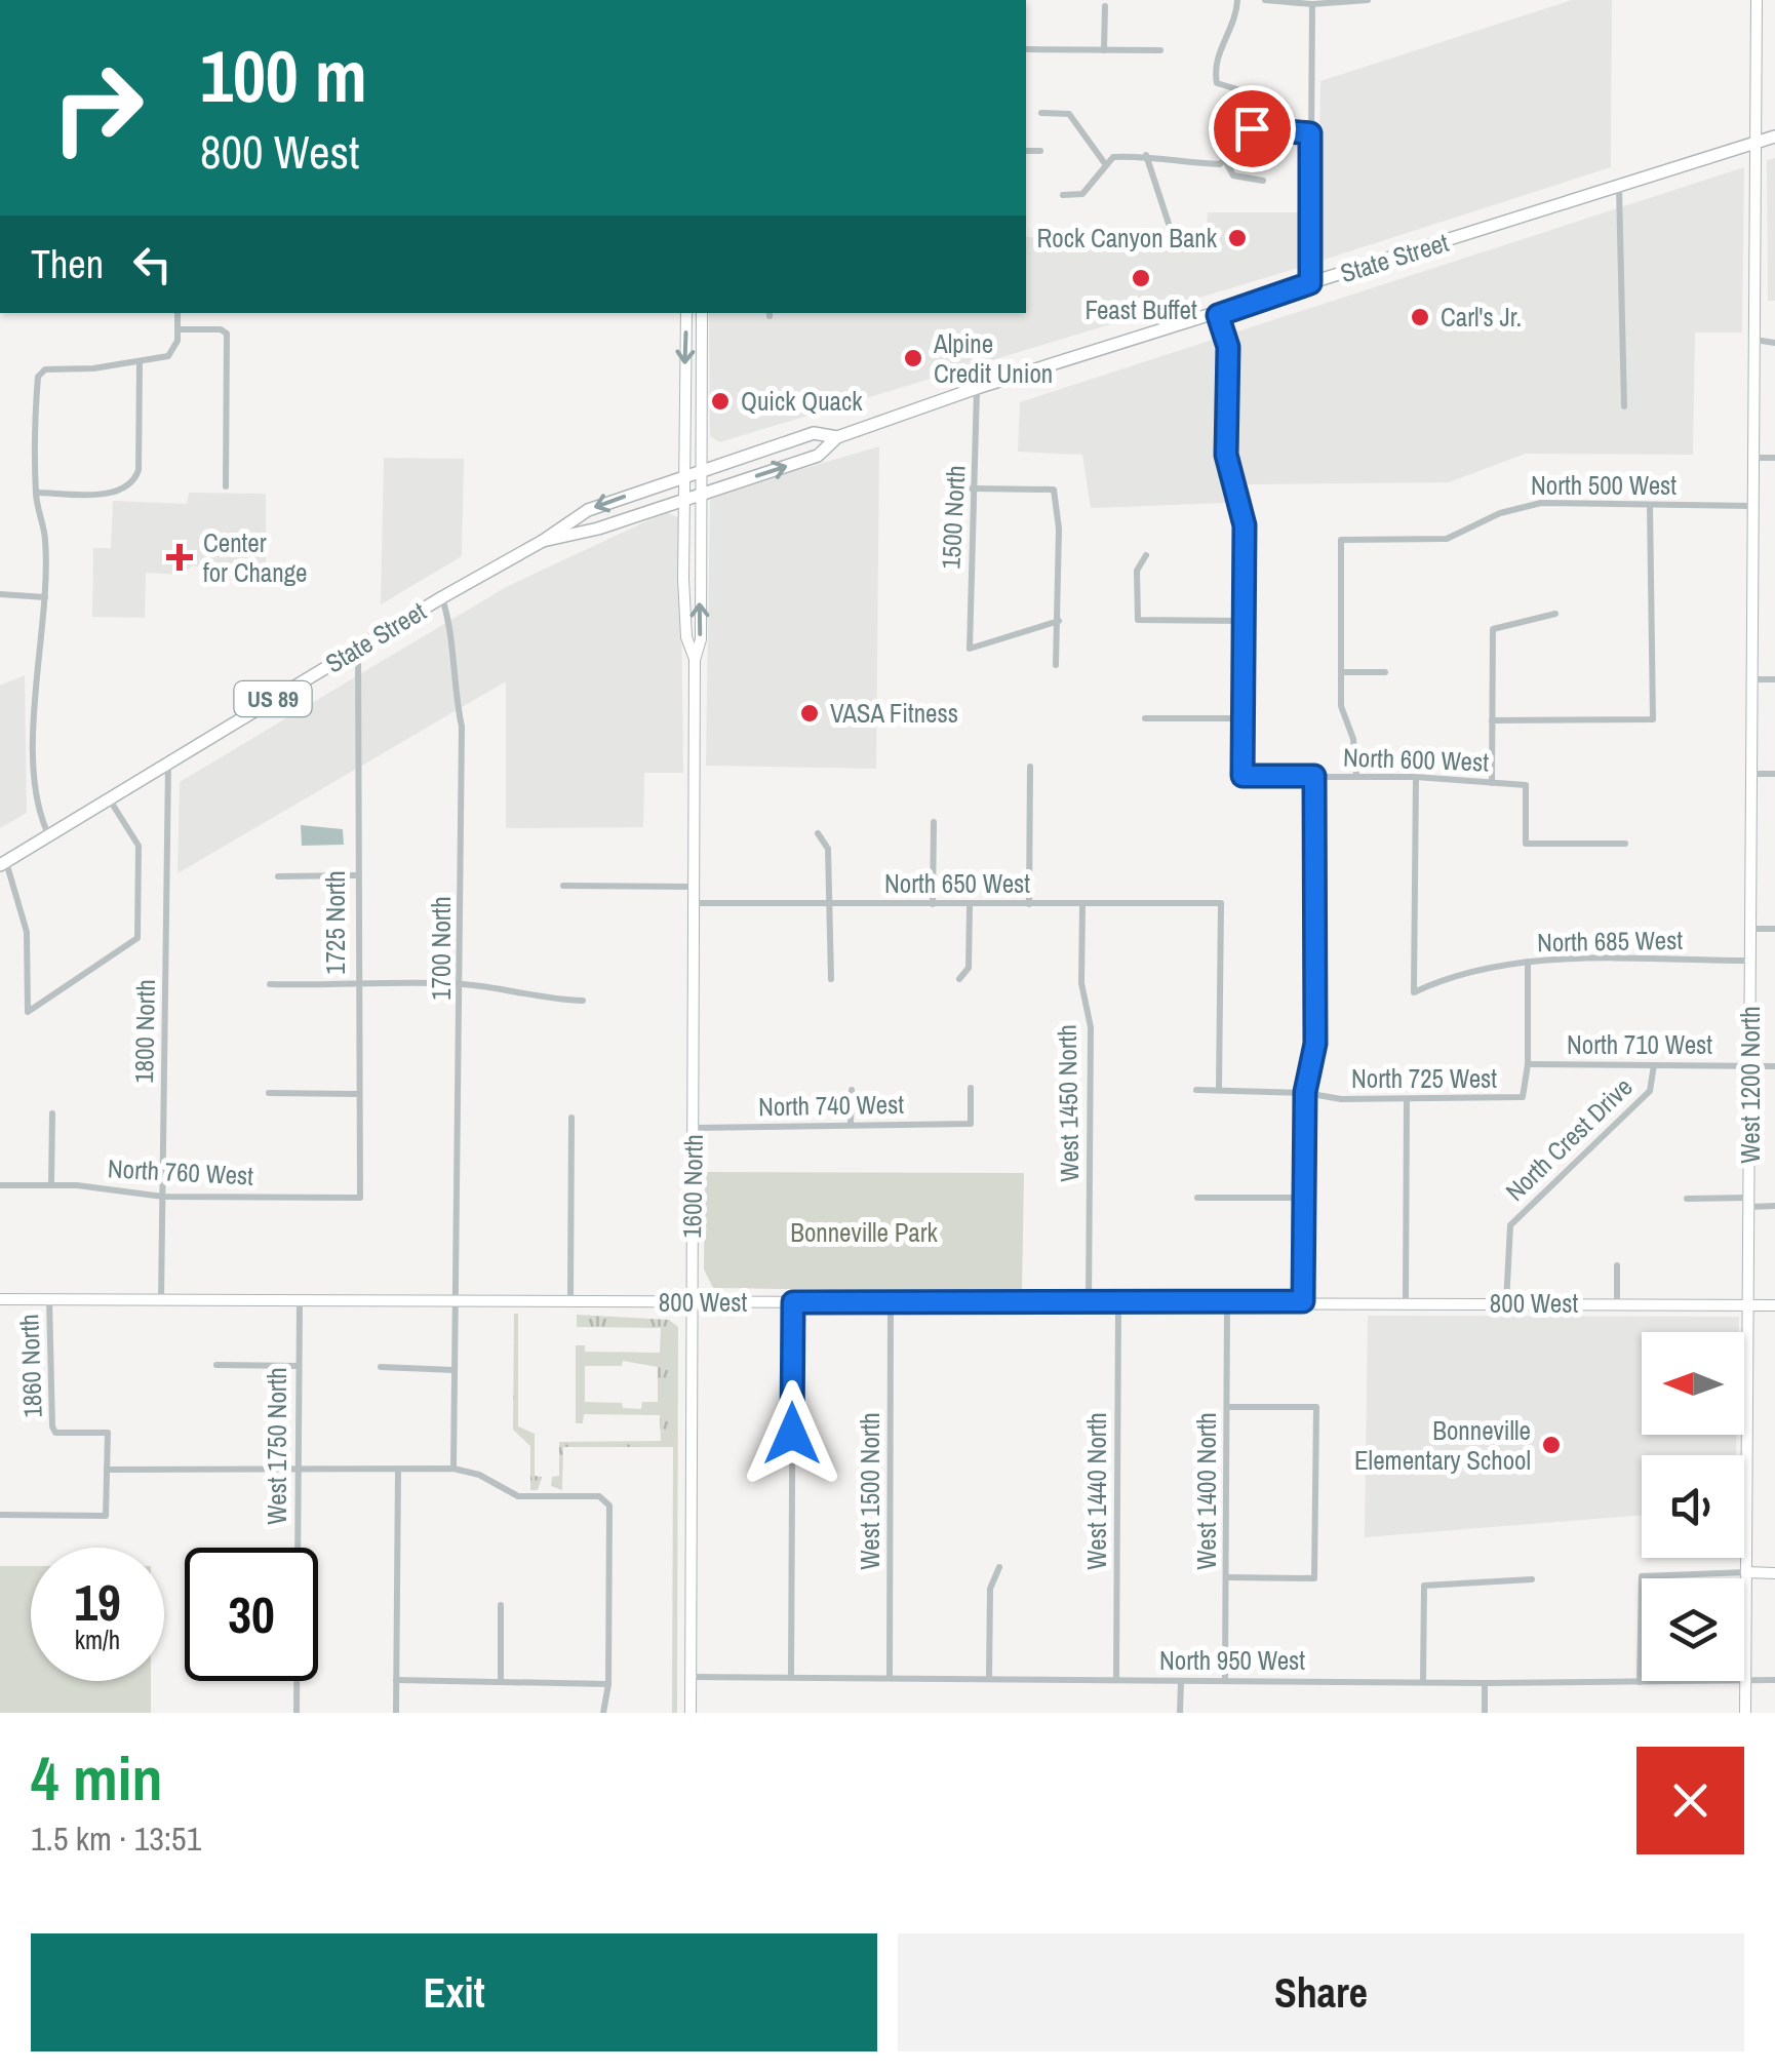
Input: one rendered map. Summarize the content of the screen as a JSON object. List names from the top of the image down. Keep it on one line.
{"streets":{"main road":["State Street","US 89"],"street":["North 500 West","1500 North","North 600 West","North 650 West","1725 North","North 685 West","1700 North","1800 North","North 710 West","North 725 West","West 1200 North","West 1450 North","North 740 West","North Crest Drive","North 760 West","1600 North","800 West","1860 North","West 1750 North","West 1500 North","West 1440 North","West 1400 North","North 950 West"]},"crossings":[["State Street","1500 North"],["State Street","1725 North"],["State Street","1700 North"],["State Street","1800 North"],["State Street","West 1200 North"],["State Street","1600 North"],["North 500 West","West 1200 North"],["North 600 West","North 685 West"],["North 650 West","North 725 West"],["North 650 West","West 1450 North"],["North 650 West","1600 North"],["1725 North","North 760 West"],["North 685 West","West 1200 North"],["1700 North","800 West"],["1800 North","North 760 West"],["1800 North","800 West"],["North 710 West","North 725 West"],["North 710 West","West 1200 North"],["North 710 West","North Crest Drive"],["West 1200 North","800 West"],["West 1200 North","North 950 West"],["West 1450 North","800 West"],["North 740 West","1600 North"],["North Crest Drive","800 West"],["1600 North","800 West"],["1600 North","North 950 West"],["800 West","1860 North"],["800 West","West 1750 North"],["800 West","West 1500 North"],["800 West","West 1440 North"],["800 West","West 1400 North"],["West 1500 North","North 950 West"],["West 1440 North","North 950 West"],["West 1400 North","North 950 West"]],"parks":["Bonneville Park"],"places":{"other":["Rock Canyon Bank","Feast Buffet","Carl's Jr.","Alpine Credit Union","Quick Quack","VASA Fitness","Bonneville Elementary School"],"health":["Center for Change"]},"north":"left","page":{"turn":["100 m","800 West"],"then":"Then","speed":"19 km/h","limit":"30","heading":["4 min","1.5 km · 13:51"],"buttons":["Exit","Share"]}}
